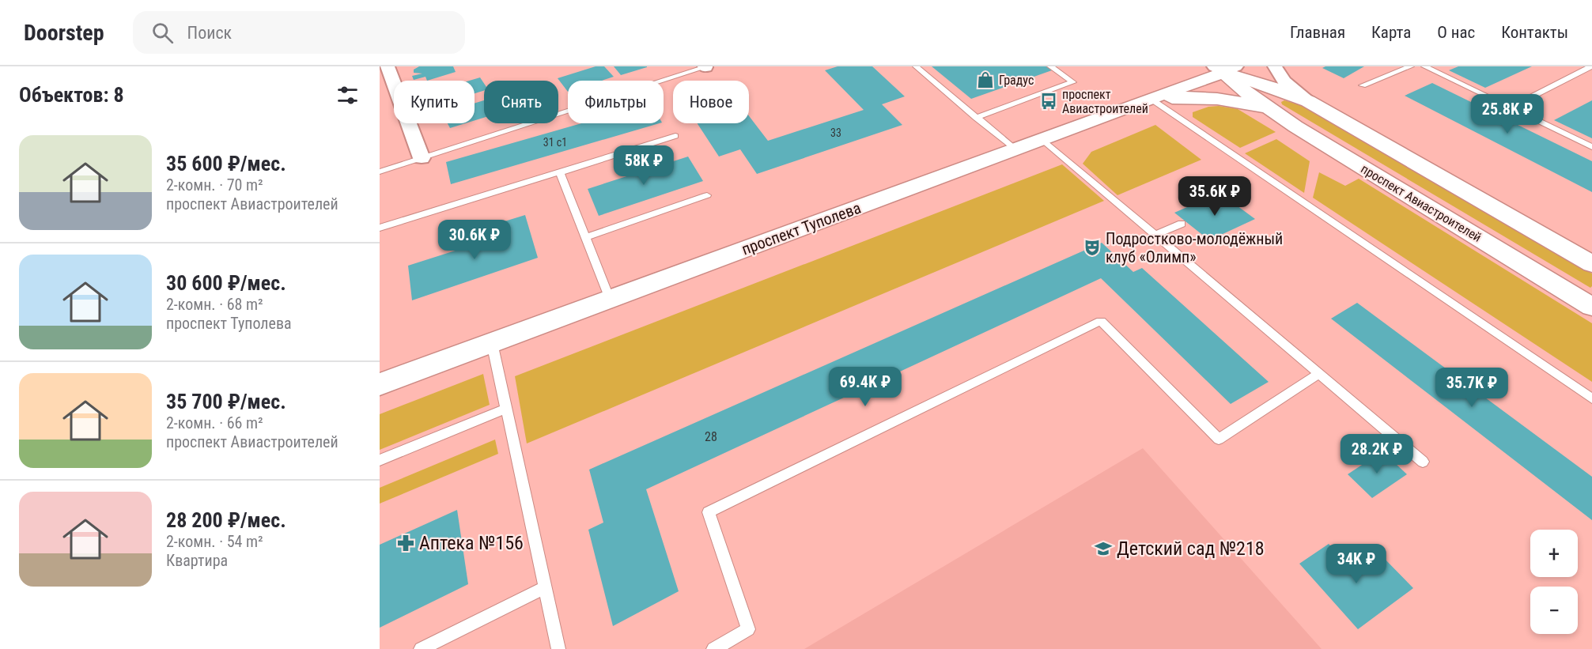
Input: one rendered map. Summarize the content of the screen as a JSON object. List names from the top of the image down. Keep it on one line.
{"streets":{"main road":["проспект Авиастроителей","проспект Туполева"]},"crossings":[["проспект Авиастроителей","проспект Туполева"]],"places":{"shop":["Градус"],"bus stop":["проспект Авиастроителей"],"theatre":["Подростково-молодёжный клуб «Олимп»"],"pharmacy":["Аптека №156"],"school or university":["Детский сад №218"]},"house_numbers":["33","31 с1","28"],"page":{"header":"Doorstep","search":"Поиск","nav":["Главная","Карта","О нас","Контакты"],"heading":"Объектов: 8","chip":["Купить","Снять","Фильтры","Новое"],"price":["25.8K ₽","58K ₽","35.6K ₽","30.6K ₽","69.4K ₽","35.7K ₽","28.2K ₽","34K ₽"],"list":[{"name":"35 600 ₽/мес.","note":"2-комн. · 70 m² · проспект Авиастроителей"},{"name":"30 600 ₽/мес.","note":"2-комн. · 68 m² · проспект Туполева"},{"name":"35 700 ₽/мес.","note":"2-комн. · 66 m² · проспект Авиастроителей"},{"name":"28 200 ₽/мес.","note":"2-комн. · 54 m² · Квартира"}],"map_buttons":["+","−"]}}
